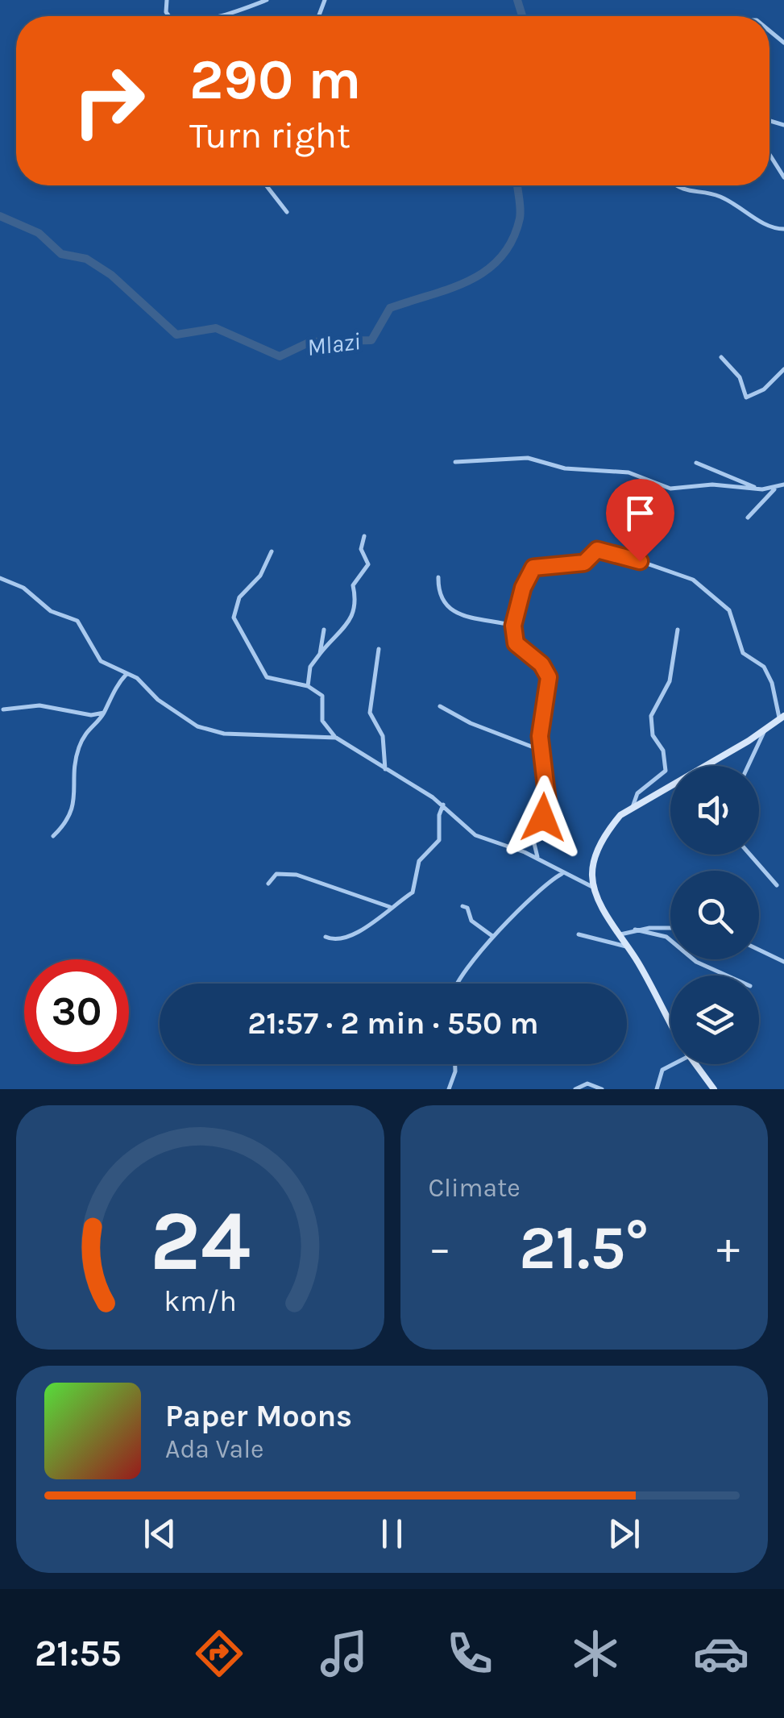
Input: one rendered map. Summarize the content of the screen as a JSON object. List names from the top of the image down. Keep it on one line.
{"water":["Mlazi"],"page":{"turn":["290 m","Turn right"],"limit":"30","trip":"21:57 · 2 min · 550 m","tile":"Climate","heat":["−","21.5°","+"],"song":["Paper Moons","Ada Vale"],"tabs":"21:55","gauge":["24","km/h"]}}
